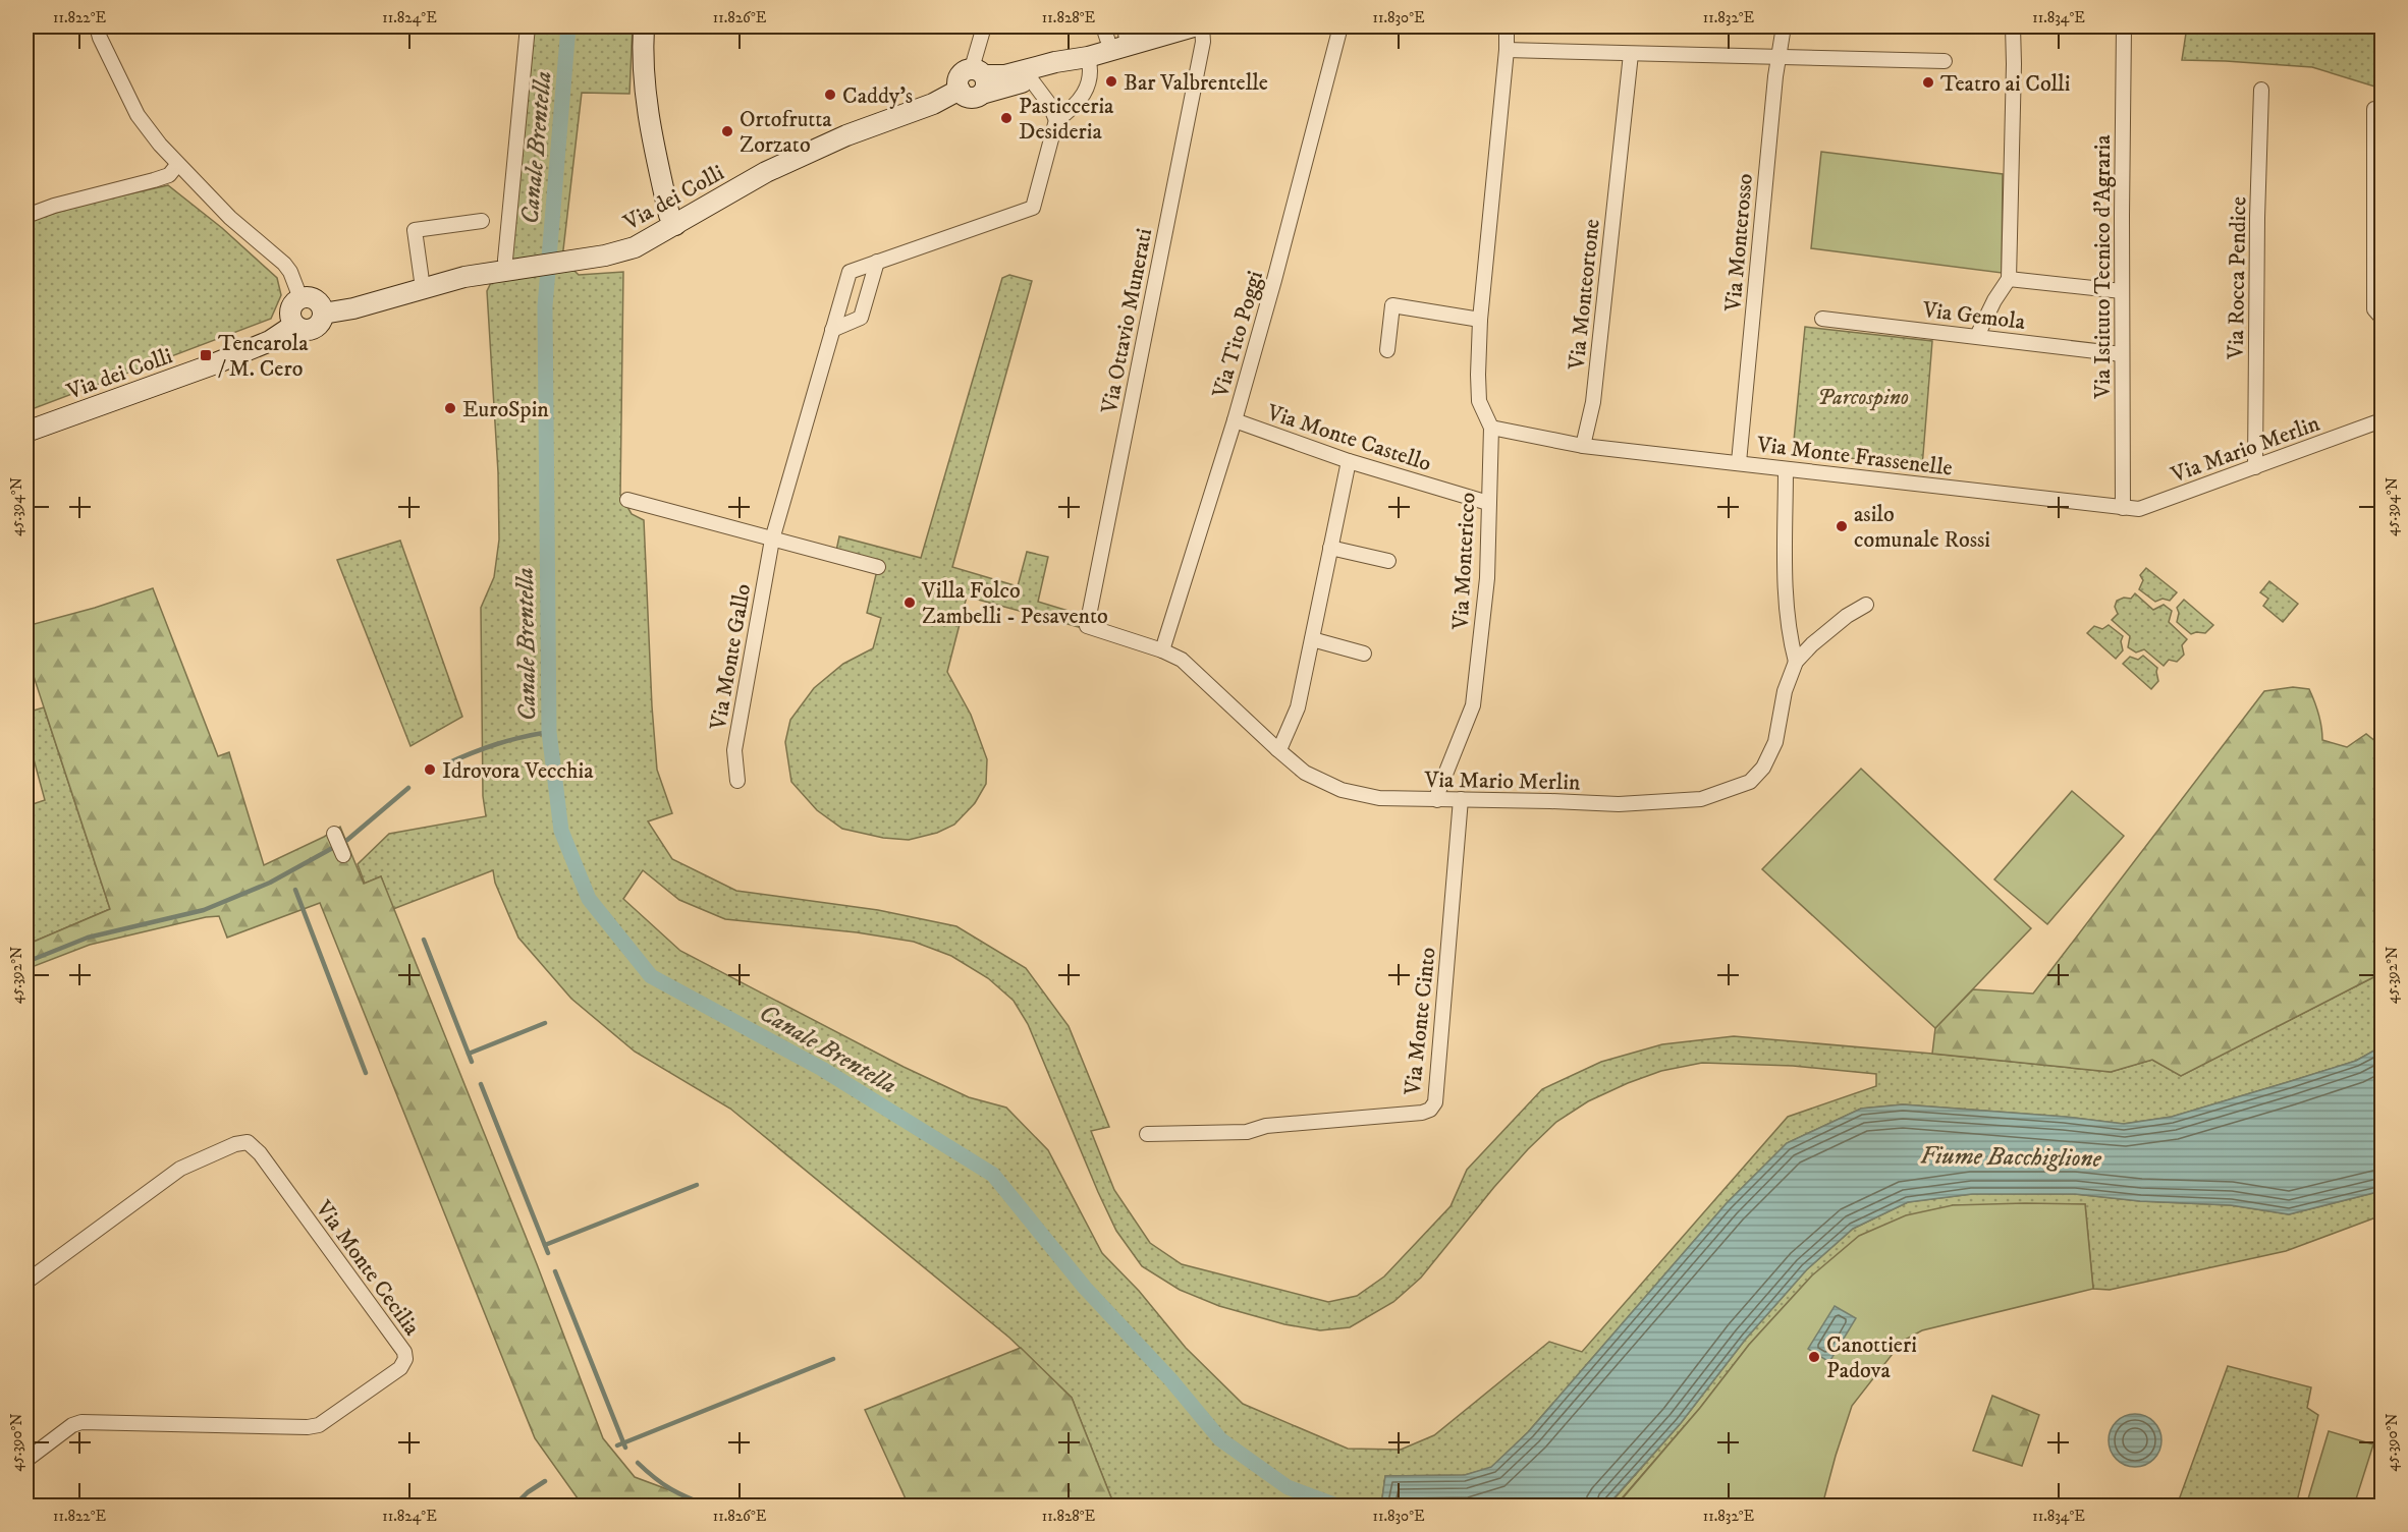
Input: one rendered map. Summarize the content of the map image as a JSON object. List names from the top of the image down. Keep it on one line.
{"streets":{"main road":["Via dei Colli"],"street":["Via Monterosso","Via Istituto Tecnico d'Agraria","Via Rocca Pendice","Via Monteortone","Via Gemola","Via Ottavio Munerati","Via Tito Poggi","Via Monte Castello","Via Mario Merlin","Via Monte Frassenelle","Via Montericco","Via Monte Gallo","Via Monte Cinto","Via Monte Cecilia"]},"crossings":[["Via Monterosso","Via Monte Frassenelle"],["Via Istituto Tecnico d'Agraria","Via Gemola"],["Via Istituto Tecnico d'Agraria","Via Mario Merlin"],["Via Istituto Tecnico d'Agraria","Via Monte Frassenelle"],["Via Rocca Pendice","Via Mario Merlin"],["Via Monteortone","Via Monte Frassenelle"],["Via Ottavio Munerati","Via Mario Merlin"],["Via Tito Poggi","Via Monte Castello"],["Via Tito Poggi","Via Mario Merlin"],["Via Monte Castello","Via Montericco"],["Via Mario Merlin","Via Monte Frassenelle"],["Via Mario Merlin","Via Montericco"],["Via Mario Merlin","Via Monte Cinto"]],"water":["Canale Brentella","Fiume Bacchiglione"],"parks":["Parcospino"],"places":{"other":["Bar Valbrentelle","Teatro ai Colli","Caddy's","Pasticceria Desideria","Ortofrutta Zorzato","EuroSpin","asilo comunale Rossi","Villa Folco Zambelli - Pesavento","Idrovora Vecchia","Canottieri Padova"],"transit":["Tencarola / M. Cero"]},"coordinates":["11.822°E","11.824°E","11.826°E","11.828°E","11.830°E","11.832°E","11.834°E","45.394°N","45.392°N","45.390°N"]}
